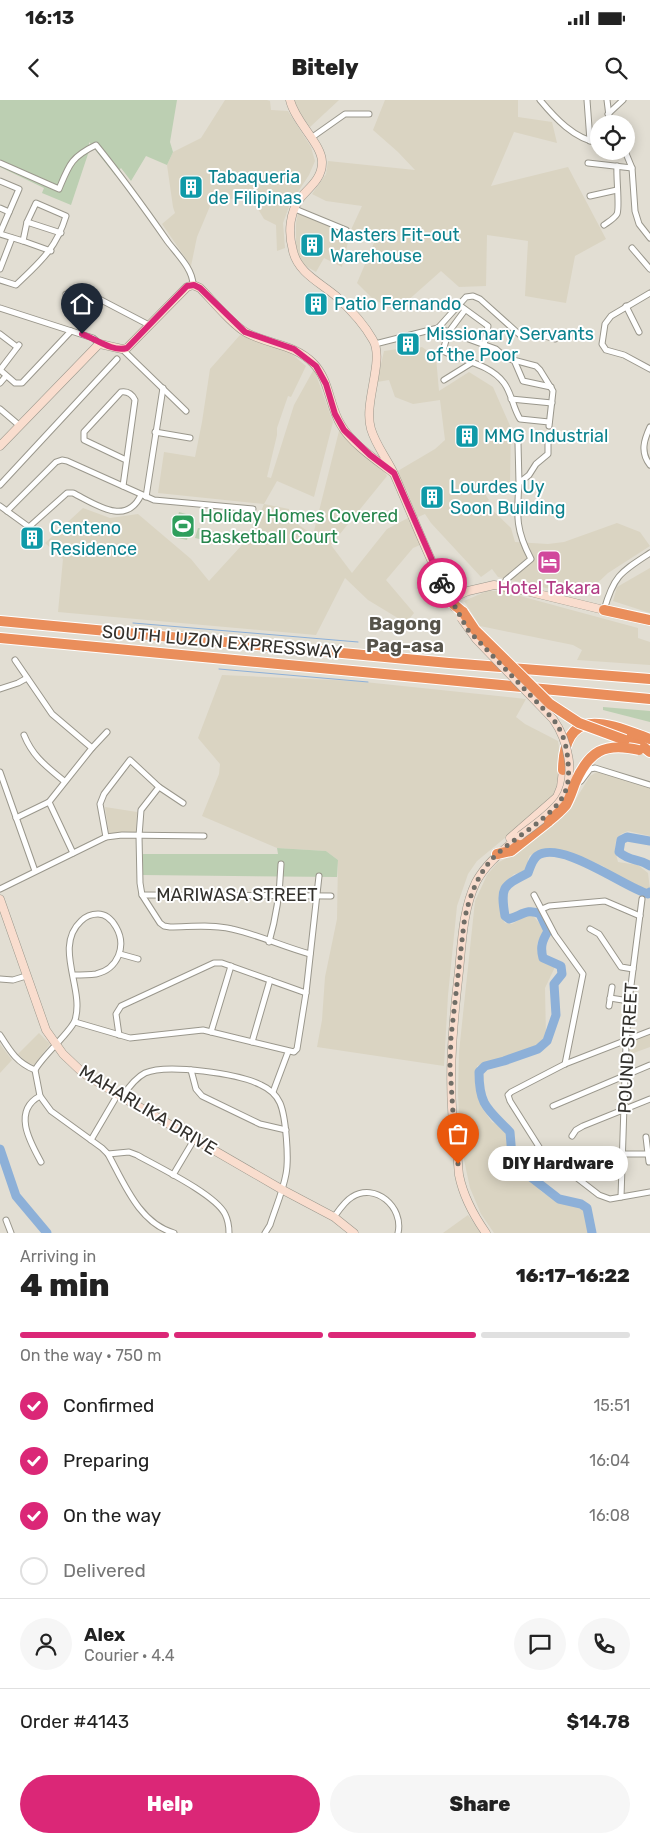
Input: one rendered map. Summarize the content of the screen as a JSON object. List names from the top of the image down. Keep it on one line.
{"streets":{"highway":["SOUTH LUZON EXPRESSWAY"],"main road":["MAHARLIKA DRIVE"],"street":["MARIWASA STREET","POUND STREET"]},"districts":["Bagong Pag-asa"],"places":{"building":["Tabaqueria de Filipinas","Masters Fit-out Warehouse","Patio Fernando","Missionary Servants of the Poor","MMG Industrial","Lourdes Uy Soon Building","Centeno Residence"],"sports":["Holiday Homes Covered Basketball Court"],"hotel":["Hotel Takara"],"other":["DIY Hardware"]},"page":{"status":"16:13","header":"Bitely","bubble":"DIY Hardware","heading":["4 min","Arriving in","16:17–16:22"],"panel":["Alex","Courier · 4.4","Order #4143","$14.78"],"bar":"On the way · 750 m","list":[["Confirmed","15:51"],["Preparing","16:04"],["On the way","16:08"],"Delivered"],"buttons":["Help","Share"]}}
